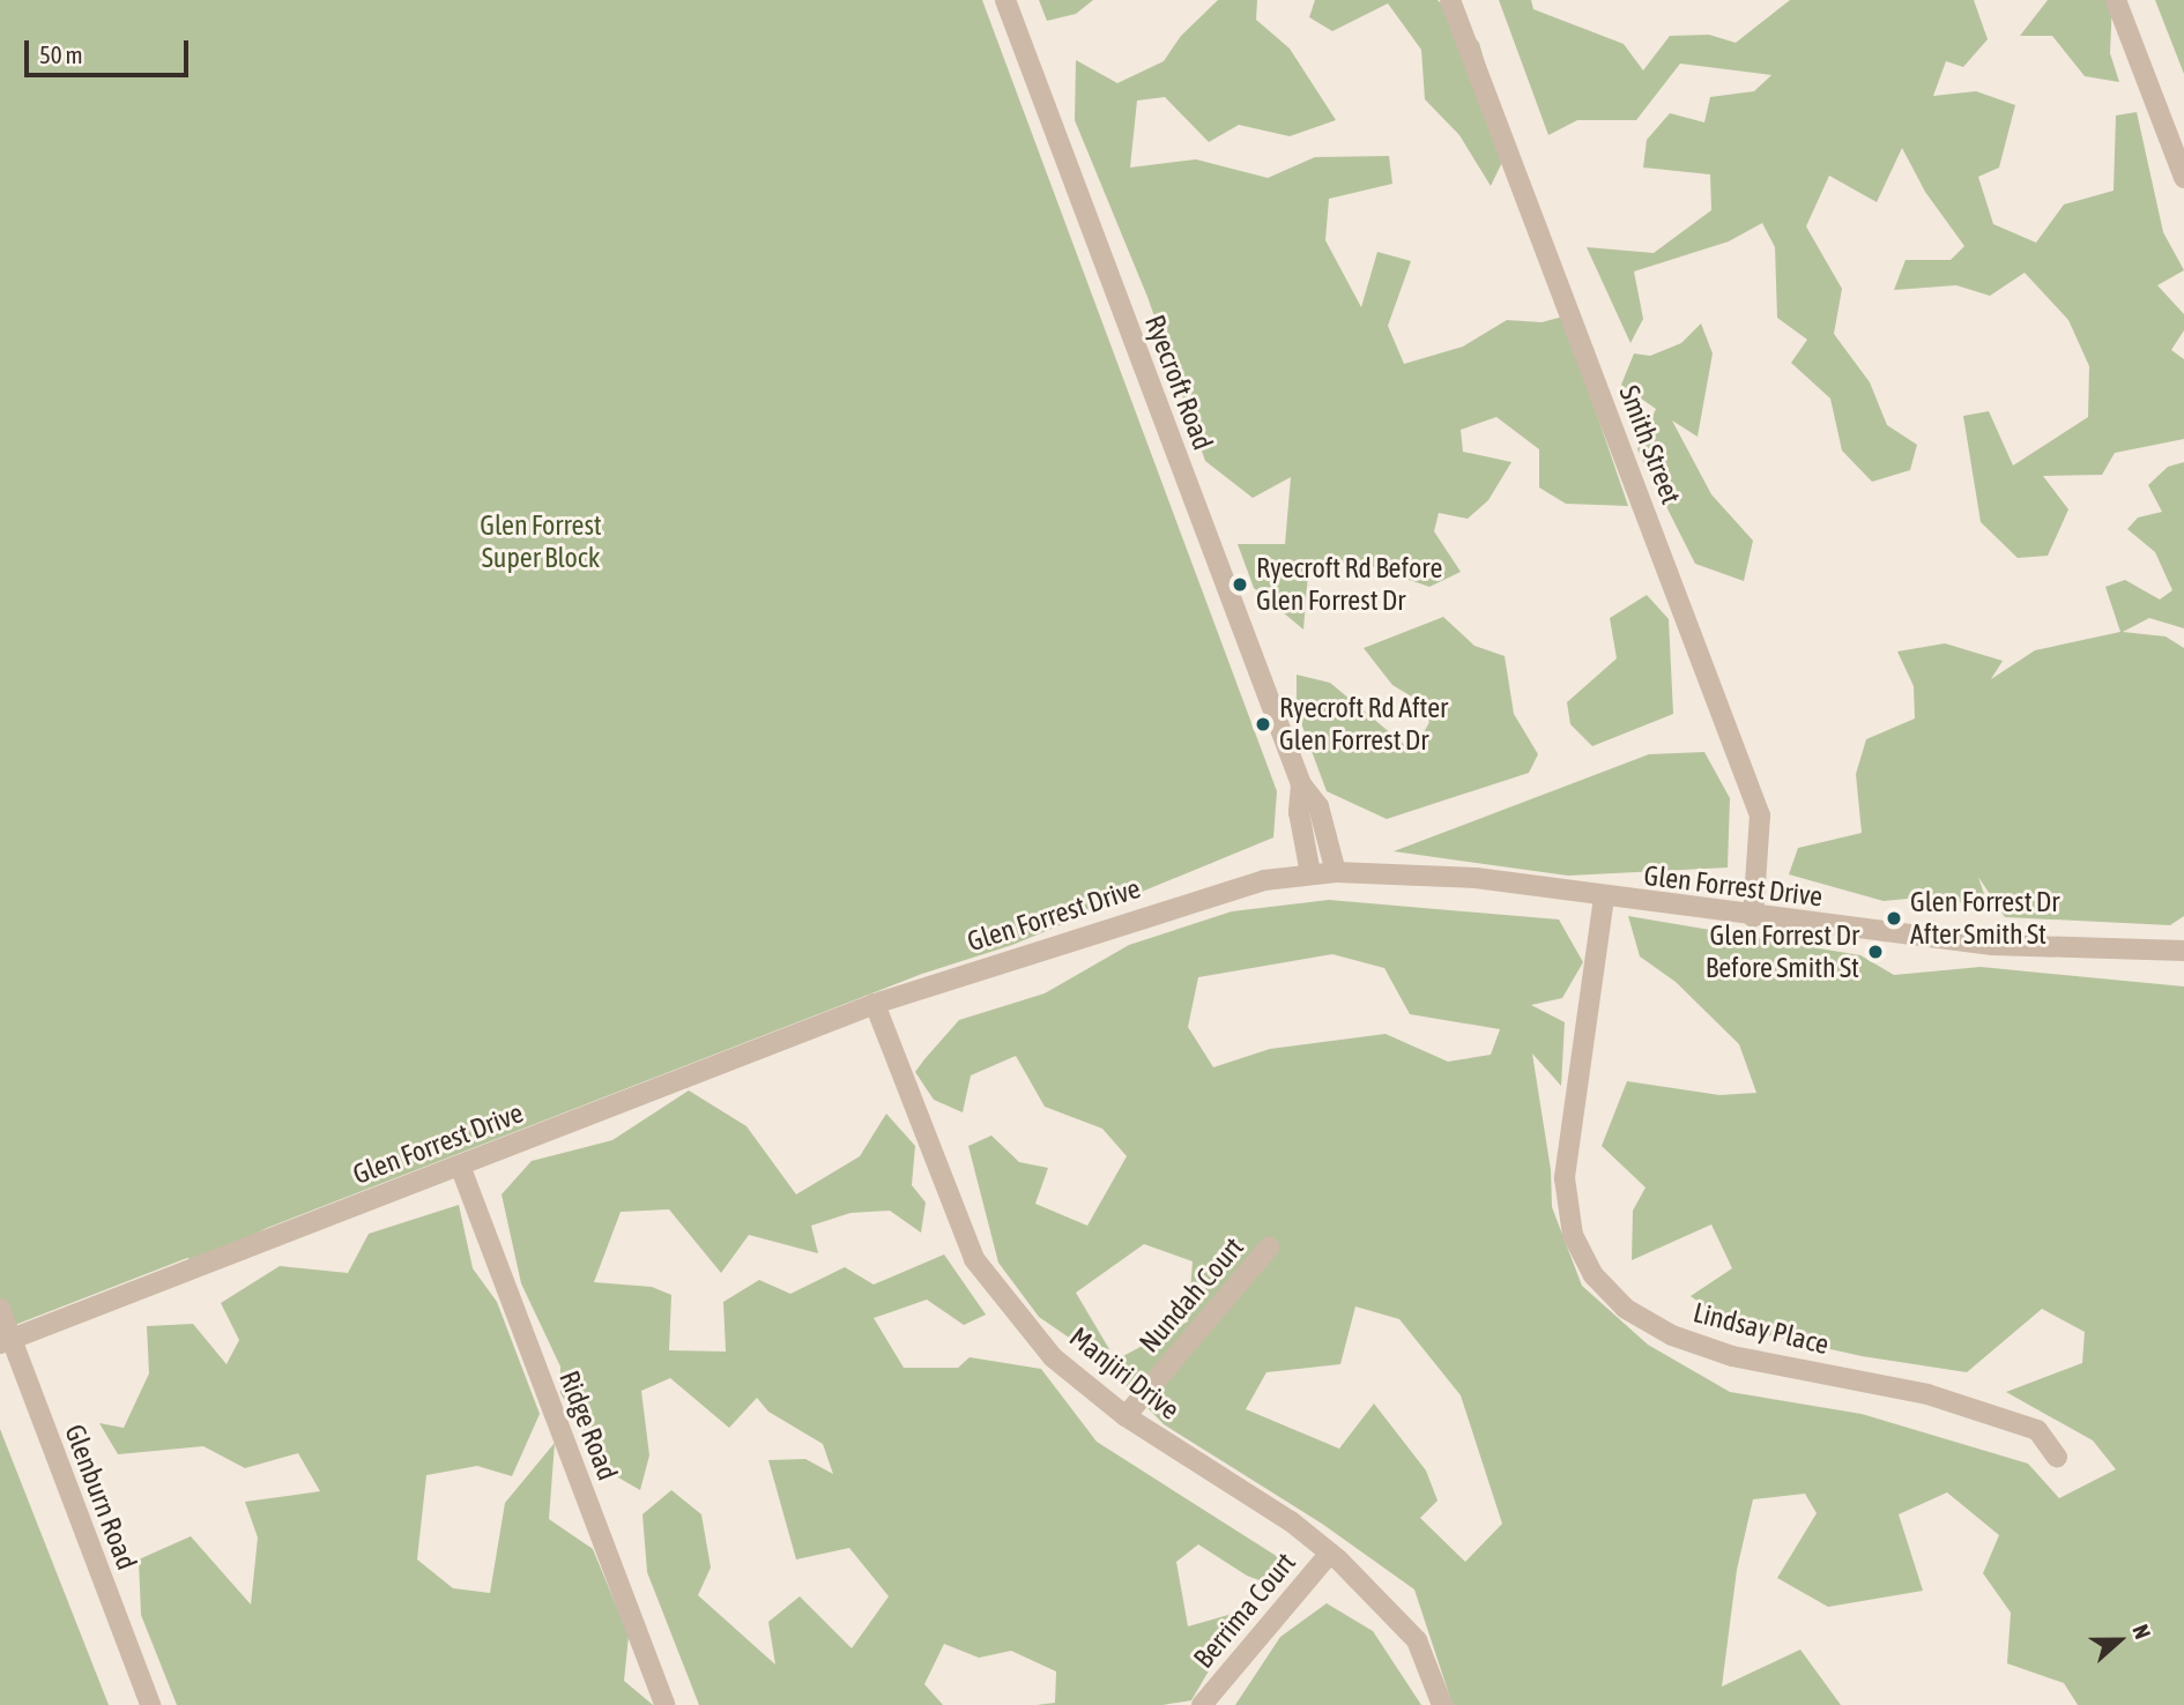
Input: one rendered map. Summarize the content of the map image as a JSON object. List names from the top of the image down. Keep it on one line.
{"streets":{"street":["Ryecroft Road","Smith Street","Glen Forrest Drive","Nundah Court","Lindsay Place","Manjiri Drive","Ridge Road","Glenburn Road","Berrima Court"]},"crossings":[["Ryecroft Road","Glen Forrest Drive"],["Smith Street","Glen Forrest Drive"],["Glen Forrest Drive","Lindsay Place"],["Glen Forrest Drive","Manjiri Drive"],["Glen Forrest Drive","Ridge Road"],["Glen Forrest Drive","Glenburn Road"],["Nundah Court","Manjiri Drive"],["Manjiri Drive","Berrima Court"]],"parks":["Glen Forrest Super Block"],"places":["Ryecroft Rd Before Glen Forrest Dr","Ryecroft Rd After Glen Forrest Dr","Glen Forrest Dr After Smith St","Glen Forrest Dr Before Smith St"],"scale_bar":"50 m","north":"right"}
